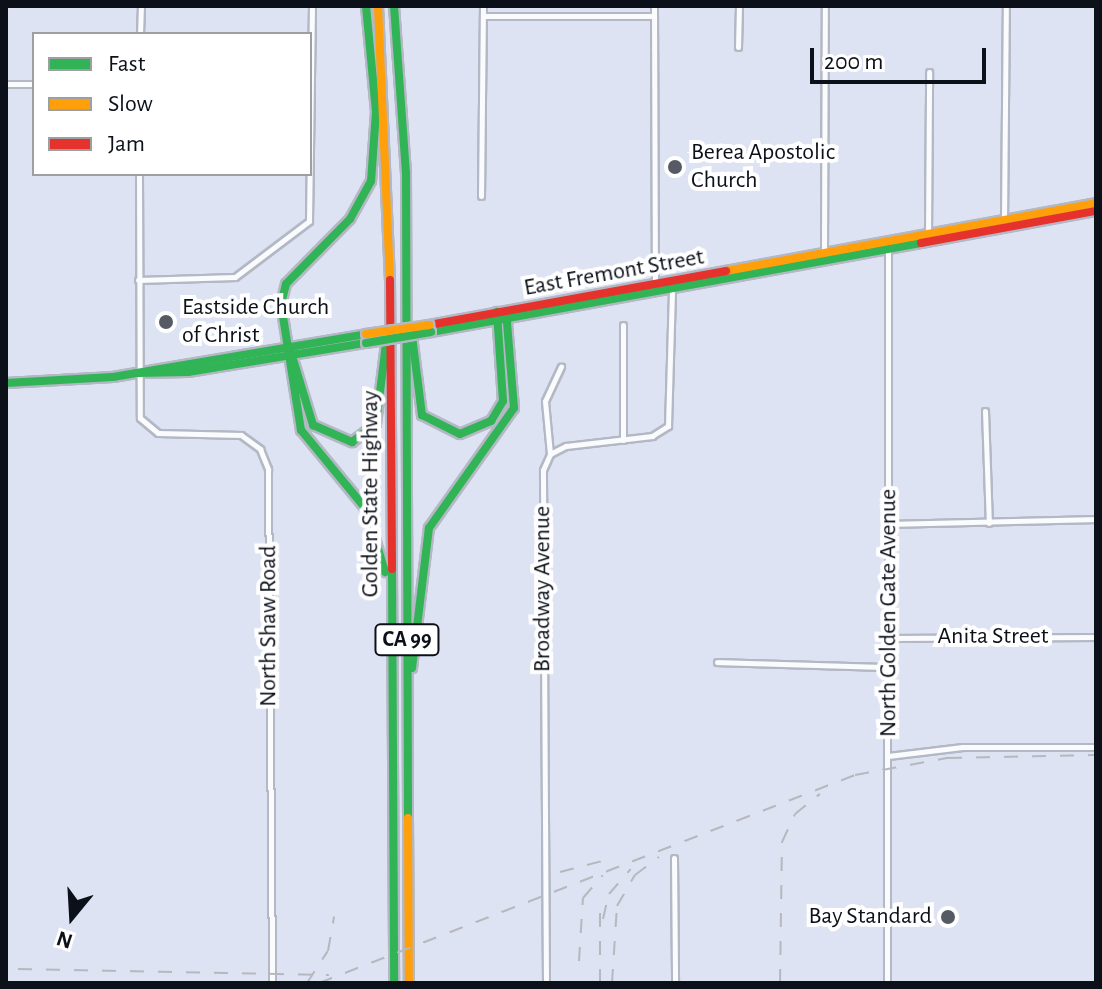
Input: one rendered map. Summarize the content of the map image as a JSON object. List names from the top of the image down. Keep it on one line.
{"streets":{"main road":["East Fremont Street","Golden State Highway","CA 99"],"street":["Broadway Avenue","North Golden Gate Avenue","North Shaw Road","Anita Street"]},"crossings":[["East Fremont Street","North Golden Gate Avenue"],["East Fremont Street","North Shaw Road"],["North Golden Gate Avenue","Anita Street"]],"places":["Berea Apostolic Church","Eastside Church of Christ","Bay Standard"],"legend":["Fast","Slow","Jam"],"scale_bar":"200 m","north":"bottom"}
